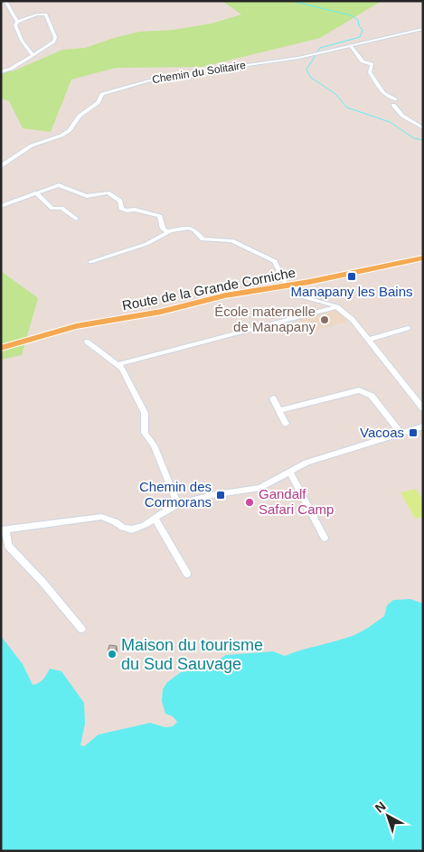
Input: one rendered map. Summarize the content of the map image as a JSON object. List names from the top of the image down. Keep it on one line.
{"streets":{"main road":["Route de la Grande Corniche"],"street":["Chemin du Solitaire"]},"places":{"transit":["Manapany les Bains","Vacoas","Chemin des Cormorans"],"other":["École maternelle de Manapany","Gandalf Safari Camp","Maison du tourisme du Sud Sauvage"]},"north":"top left"}
